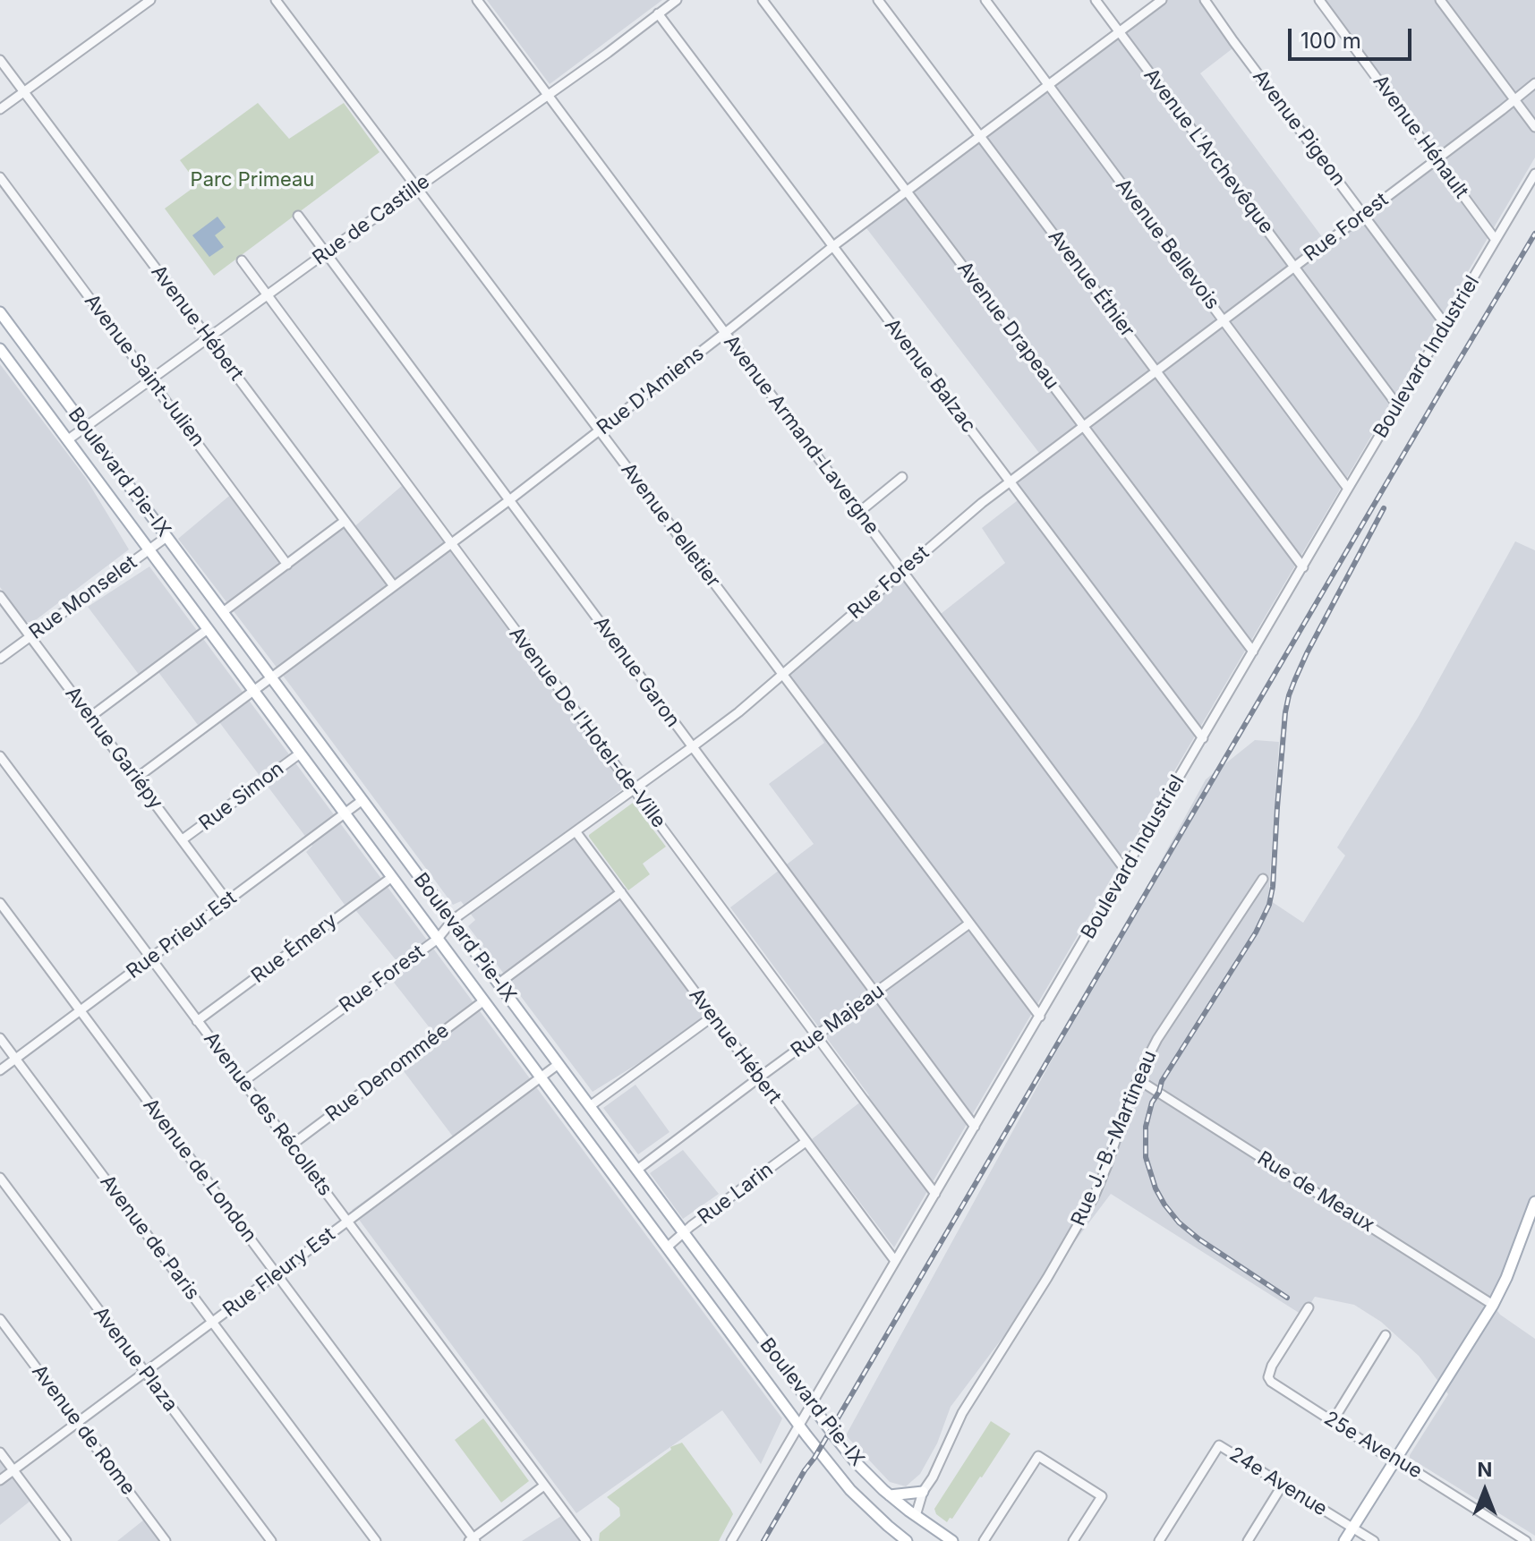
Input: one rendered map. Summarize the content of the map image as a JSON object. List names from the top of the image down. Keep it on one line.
{"streets":{"main road":["Boulevard Pie-IX"],"street":["Avenue Pigeon","Avenue Hénault","Avenue L'Archevêque","Rue de Castille","Rue Forest","Avenue Bellevois","Avenue Éthier","Avenue Hébert","Avenue Drapeau","Boulevard Industriel","Avenue Saint-Julien","Avenue Balzac","Rue D'Amiens","Avenue Armand-Lavergne","Avenue Pelletier","Rue Monselet","Avenue Garon","Avenue De l'Hotel-de-Ville","Avenue Gariépy","Rue Simon","Rue Prieur Est","Rue Émery","Rue Majeau","Rue Denommée","Avenue des Récollets","Rue J.-B.-Martineau","Avenue de London","Rue de Meaux","Rue Larin","Avenue de Paris","Rue Fleury Est","Avenue Plaza","Avenue de Rome","25e Avenue","24e Avenue"]},"crossings":[["Avenue Pigeon","Rue Forest"],["Avenue Pigeon","Boulevard Industriel"],["Avenue Hénault","Rue Forest"],["Avenue Hénault","Boulevard Industriel"],["Avenue L'Archevêque","Rue Forest"],["Avenue L'Archevêque","Boulevard Industriel"],["Avenue L'Archevêque","Rue D'Amiens"],["Rue de Castille","Avenue Hébert"],["Rue de Castille","Avenue Saint-Julien"],["Rue de Castille","Avenue Balzac"],["Rue de Castille","Avenue Armand-Lavergne"],["Rue de Castille","Boulevard Pie-IX"],["Rue de Castille","Avenue Pelletier"],["Rue de Castille","Avenue Garon"],["Rue de Castille","Avenue De l'Hotel-de-Ville"],["Rue Forest","Avenue Bellevois"],["Rue Forest","Avenue Éthier"],["Rue Forest","Avenue Hébert"],["Rue Forest","Avenue Drapeau"],["Rue Forest","Avenue Balzac"],["Rue Forest","Avenue Armand-Lavergne"],["Rue Forest","Boulevard Pie-IX"],["Rue Forest","Avenue Pelletier"],["Rue Forest","Avenue Garon"],["Rue Forest","Avenue De l'Hotel-de-Ville"],["Rue Forest","Avenue des Récollets"],["Avenue Bellevois","Boulevard Industriel"],["Avenue Bellevois","Rue D'Amiens"],["Avenue Éthier","Boulevard Industriel"],["Avenue Éthier","Rue D'Amiens"],["Avenue Hébert","Boulevard Industriel"],["Avenue Hébert","Rue D'Amiens"],["Avenue Hébert","Rue Majeau"],["Avenue Hébert","Rue Larin"],["Avenue Drapeau","Boulevard Industriel"],["Avenue Drapeau","Rue D'Amiens"],["Boulevard Industriel","Avenue Balzac"],["Boulevard Industriel","Avenue Armand-Lavergne"],["Boulevard Industriel","Boulevard Pie-IX"],["Boulevard Industriel","Avenue Pelletier"],["Boulevard Industriel","Avenue Garon"],["Boulevard Industriel","Avenue De l'Hotel-de-Ville"],["Avenue Balzac","Rue D'Amiens"],["Rue D'Amiens","Avenue Armand-Lavergne"],["Rue D'Amiens","Boulevard Pie-IX"],["Rue D'Amiens","Avenue Pelletier"],["Rue D'Amiens","Avenue Garon"],["Rue D'Amiens","Avenue De l'Hotel-de-Ville"],["Rue D'Amiens","Avenue Gariépy"],["Boulevard Pie-IX","Rue Monselet"],["Boulevard Pie-IX","Rue Simon"],["Boulevard Pie-IX","Rue Prieur Est"],["Boulevard Pie-IX","Rue Émery"],["Boulevard Pie-IX","Rue Majeau"],["Boulevard Pie-IX","Rue Denommée"],["Boulevard Pie-IX","Rue J.-B.-Martineau"],["Boulevard Pie-IX","Rue Larin"],["Boulevard Pie-IX","Rue Fleury Est"],["Avenue Pelletier","Rue Majeau"],["Rue Monselet","Avenue Gariépy"],["Avenue Garon","Rue Majeau"],["Avenue De l'Hotel-de-Ville","Rue Majeau"],["Avenue Gariépy","Rue Simon"],["Avenue Gariépy","Rue Prieur Est"],["Rue Prieur Est","Avenue des Récollets"],["Rue Prieur Est","Avenue de London"],["Rue Prieur Est","Avenue de Paris"],["Rue Émery","Avenue des Récollets"],["Rue Denommée","Avenue des Récollets"],["Avenue des Récollets","Rue Fleury Est"],["Rue J.-B.-Martineau","Rue de Meaux"],["Avenue de London","Rue Fleury Est"],["Avenue de Paris","Rue Fleury Est"],["Rue Fleury Est","Avenue Plaza"],["Rue Fleury Est","Avenue de Rome"]],"parks":["Parc Primeau"],"scale_bar":"100 m","north":"top"}
